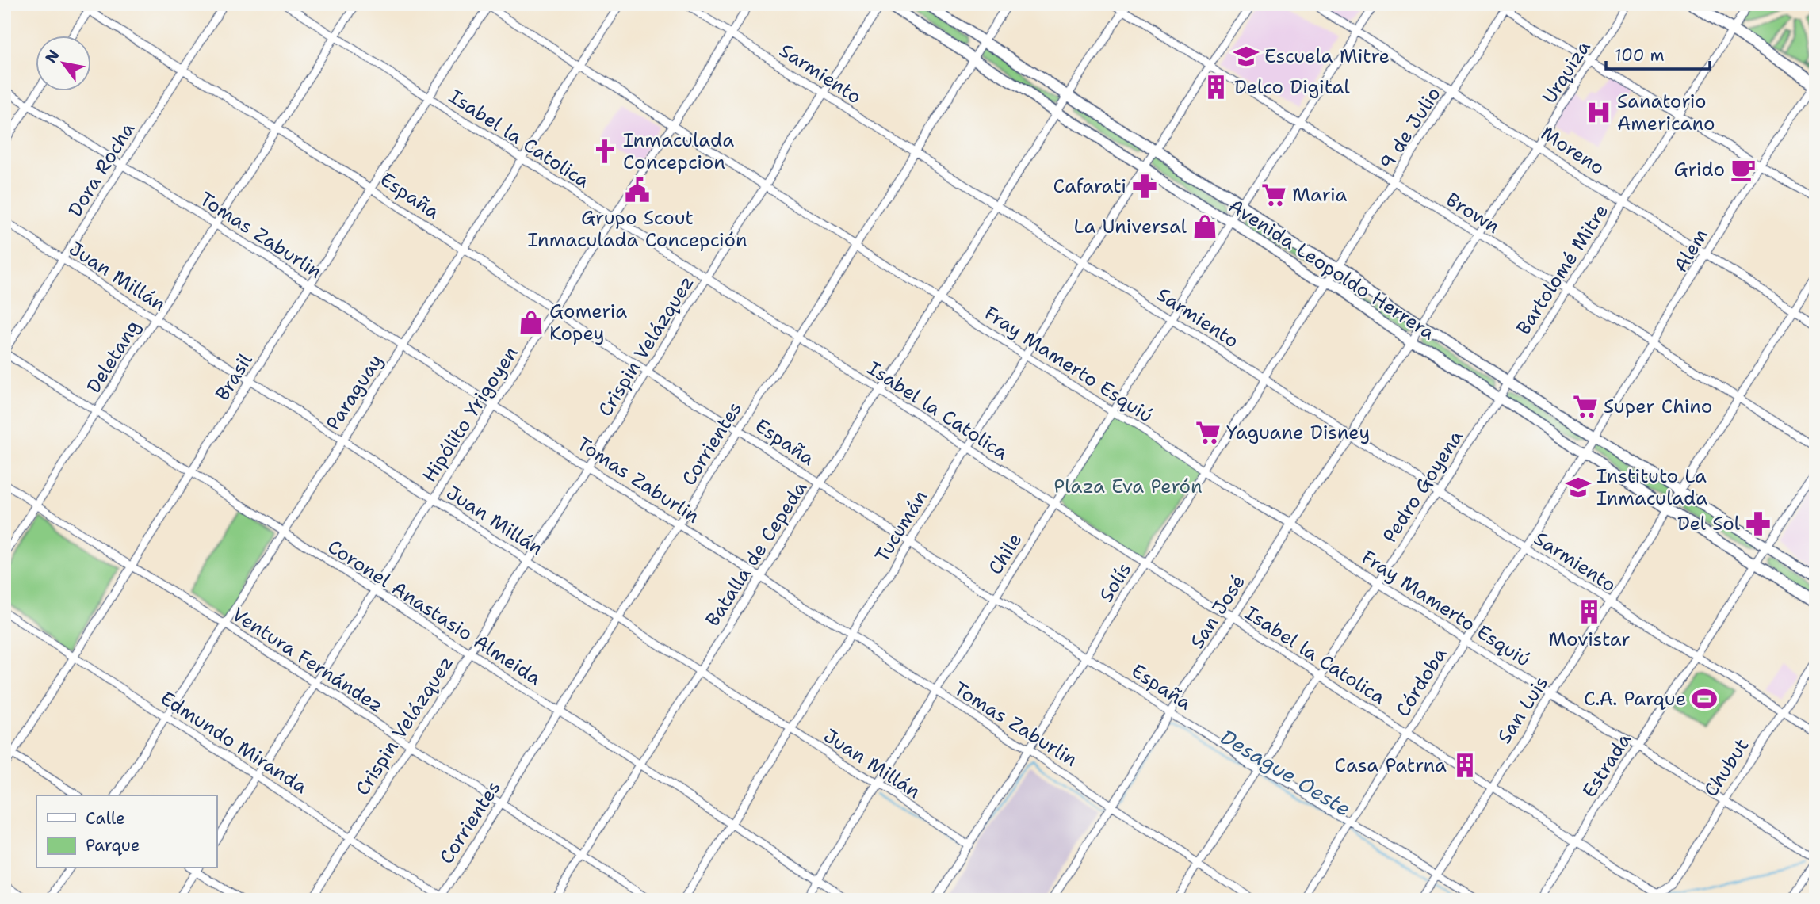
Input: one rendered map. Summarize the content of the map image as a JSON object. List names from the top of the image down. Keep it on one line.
{"streets":{"street":["Urquiza","Sarmiento","9 de Julio","Isabel la Catolica","Moreno","Dora Rocha","España","Brown","Tomas Zaburlin","Alem","Avenida Leopoldo Herrera","Bartolomé Mitre","Juan Millán","Crispin Velázquez","Deletang","Fray Mamerto Esquiú","Brasil","Paraguay","Hipólito Yrigoyen","Corrientes","Pedro Goyena","Tucumán","Batalla de Cepeda","Chile","Solís","San José","Coronel Anastasio Almeida","Ventura Fernández","Córdoba","San Luis","Edmundo Miranda","Estrada","Chubut"]},"crossings":[["Urquiza","Moreno"],["Urquiza","Brown"],["Urquiza","Avenida Leopoldo Herrera"],["Urquiza","San José"],["Sarmiento","Crispin Velázquez"],["Sarmiento","Hipólito Yrigoyen"],["Sarmiento","Corrientes"],["Sarmiento","Pedro Goyena"],["Sarmiento","Tucumán"],["Sarmiento","Batalla de Cepeda"],["Sarmiento","Chile"],["Sarmiento","Solís"],["Sarmiento","San José"],["Sarmiento","Córdoba"],["Sarmiento","San Luis"],["Sarmiento","Estrada"],["Sarmiento","Chubut"],["9 de Julio","Moreno"],["9 de Julio","Brown"],["9 de Julio","Avenida Leopoldo Herrera"],["9 de Julio","Solís"],["Isabel la Catolica","Crispin Velázquez"],["Isabel la Catolica","Deletang"],["Isabel la Catolica","Brasil"],["Isabel la Catolica","Paraguay"],["Isabel la Catolica","Hipólito Yrigoyen"],["Isabel la Catolica","Corrientes"],["Isabel la Catolica","Pedro Goyena"],["Isabel la Catolica","Tucumán"],["Isabel la Catolica","Batalla de Cepeda"],["Isabel la Catolica","Chile"],["Isabel la Catolica","Solís"],["Isabel la Catolica","San José"],["Isabel la Catolica","Córdoba"],["Isabel la Catolica","San Luis"],["Isabel la Catolica","Estrada"],["Isabel la Catolica","Chubut"],["Moreno","Alem"],["Moreno","Bartolomé Mitre"],["Moreno","Chile"],["Moreno","San Luis"],["Dora Rocha","España"],["Dora Rocha","Tomas Zaburlin"],["Dora Rocha","Juan Millán"],["Dora Rocha","Coronel Anastasio Almeida"],["España","Crispin Velázquez"],["España","Deletang"],["España","Brasil"],["España","Paraguay"],["España","Hipólito Yrigoyen"],["España","Corrientes"],["España","Pedro Goyena"],["España","Tucumán"],["España","Batalla de Cepeda"],["España","Chile"],["España","Solís"],["España","San José"],["España","Córdoba"],["España","San Luis"],["Brown","Alem"],["Brown","Bartolomé Mitre"],["Brown","Tucumán"],["Brown","Batalla de Cepeda"],["Brown","Chile"],["Brown","San Luis"],["Tomas Zaburlin","Crispin Velázquez"],["Tomas Zaburlin","Deletang"],["Tomas Zaburlin","Brasil"],["Tomas Zaburlin","Paraguay"],["Tomas Zaburlin","Hipólito Yrigoyen"],["Tomas Zaburlin","Corrientes"],["Tomas Zaburlin","Pedro Goyena"],["Tomas Zaburlin","Tucumán"],["Tomas Zaburlin","Batalla de Cepeda"],["Tomas Zaburlin","Chile"],["Tomas Zaburlin","Solís"],["Tomas Zaburlin","San José"],["Alem","Avenida Leopoldo Herrera"],["Alem","Córdoba"],["Avenida Leopoldo Herrera","Bartolomé Mitre"],["Avenida Leopoldo Herrera","Corrientes"],["Avenida Leopoldo Herrera","Pedro Goyena"],["Avenida Leopoldo Herrera","Tucumán"],["Avenida Leopoldo Herrera","Batalla de Cepeda"],["Avenida Leopoldo Herrera","Chile"],["Avenida Leopoldo Herrera","Solís"],["Avenida Leopoldo Herrera","San José"],["Avenida Leopoldo Herrera","Córdoba"],["Avenida Leopoldo Herrera","San Luis"],["Avenida Leopoldo Herrera","Estrada"],["Bartolomé Mitre","Pedro Goyena"],["Juan Millán","Crispin Velázquez"],["Juan Millán","Deletang"],["Juan Millán","Brasil"],["Juan Millán","Paraguay"],["Juan Millán","Hipólito Yrigoyen"],["Juan Millán","Corrientes"],["Juan Millán","Tucumán"],["Juan Millán","Batalla de Cepeda"],["Juan Millán","Chile"],["Juan Millán","Solís"],["Crispin Velázquez","Fray Mamerto Esquiú"],["Crispin Velázquez","Coronel Anastasio Almeida"],["Crispin Velázquez","Ventura Fernández"],["Crispin Velázquez","Edmundo Miranda"],["Deletang","Coronel Anastasio Almeida"],["Deletang","Ventura Fernández"],["Fray Mamerto Esquiú","Brasil"],["Fray Mamerto Esquiú","Paraguay"],["Fray Mamerto Esquiú","Hipólito Yrigoyen"],["Fray Mamerto Esquiú","Corrientes"],["Fray Mamerto Esquiú","Pedro Goyena"],["Fray Mamerto Esquiú","Tucumán"],["Fray Mamerto Esquiú","Batalla de Cepeda"],["Fray Mamerto Esquiú","Chile"],["Fray Mamerto Esquiú","Solís"],["Fray Mamerto Esquiú","San José"],["Fray Mamerto Esquiú","Córdoba"],["Fray Mamerto Esquiú","San Luis"],["Fray Mamerto Esquiú","Estrada"],["Fray Mamerto Esquiú","Chubut"],["Brasil","Coronel Anastasio Almeida"],["Brasil","Ventura Fernández"],["Brasil","Edmundo Miranda"],["Paraguay","Coronel Anastasio Almeida"],["Paraguay","Ventura Fernández"],["Paraguay","Edmundo Miranda"],["Hipólito Yrigoyen","Coronel Anastasio Almeida"],["Hipólito Yrigoyen","Ventura Fernández"],["Hipólito Yrigoyen","Edmundo Miranda"],["Corrientes","Coronel Anastasio Almeida"],["Corrientes","Ventura Fernández"],["Corrientes","Edmundo Miranda"],["Tucumán","Coronel Anastasio Almeida"],["Batalla de Cepeda","Coronel Anastasio Almeida"],["Batalla de Cepeda","Ventura Fernández"],["Chile","Coronel Anastasio Almeida"]],"water":["Desague Oeste"],"parks":["Plaza Eva Perón"],"places":{"school or university":["Escuela Mitre","Instituto La Inmaculada"],"building":["Delco Digital","Movistar","Casa Patrna"],"hospital":["Sanatorio Americano"],"church":["Inmaculada Concepcion"],"cafe":["Grido"],"pharmacy":["Cafarati","Del Sol"],"public building":["Grupo Scout Inmaculada Concepción"],"supermarket":["Maria","Super Chino","Yaguane Disney"],"shop":["La Universal","Gomeria Kopey"],"sports":["C.A. Parque"]},"legend":["Calle","Parque"],"scale_bar":"100 m","north":"top left"}
